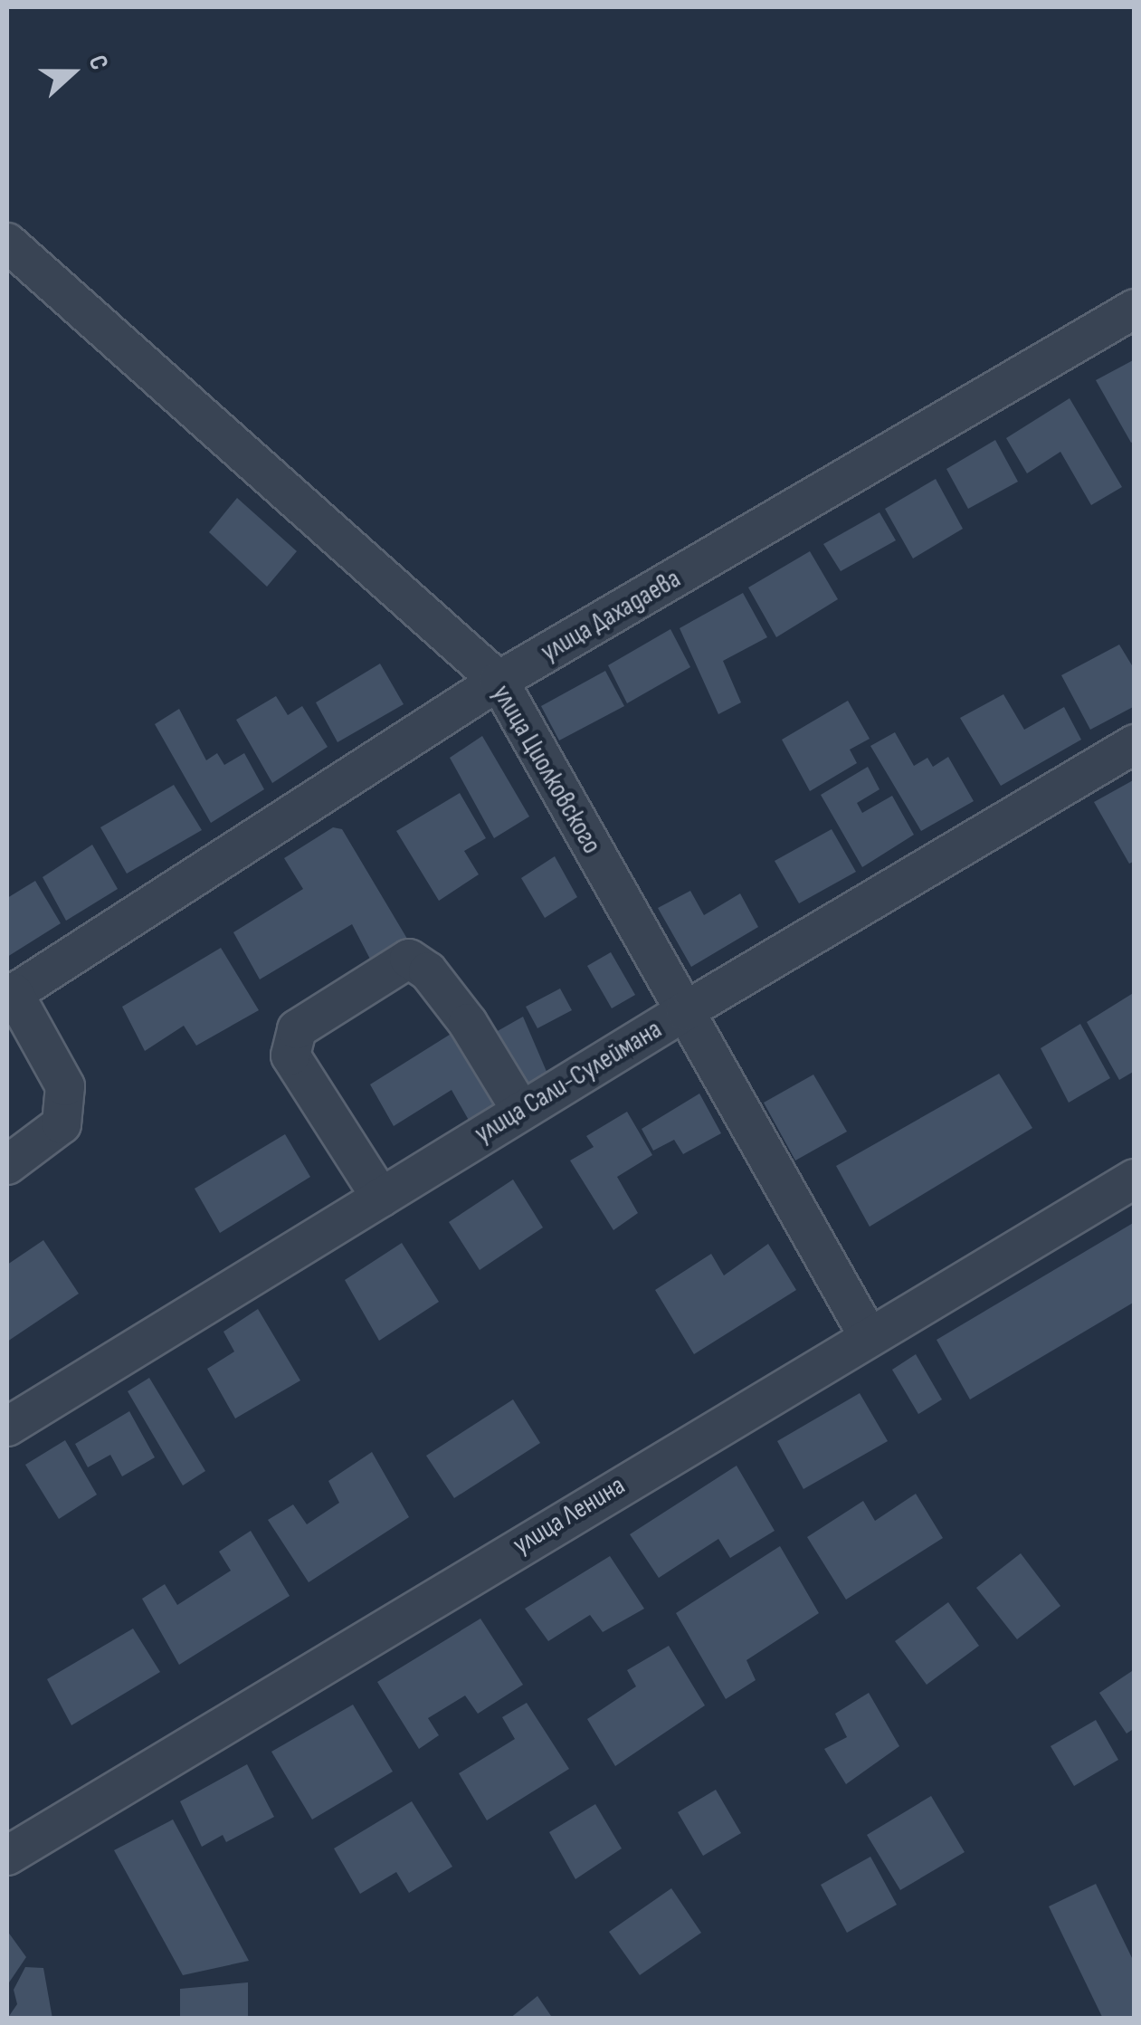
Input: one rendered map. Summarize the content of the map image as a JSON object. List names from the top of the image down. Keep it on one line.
{"streets":{"street":["улица Дахадаева","улица Циолковского","улица Сали-Сулеймана","улица Ленина"]},"crossings":[["улица Дахадаева","улица Циолковского"],["улица Циолковского","улица Сали-Сулеймана"],["улица Циолковского","улица Ленина"]],"north":"right"}
